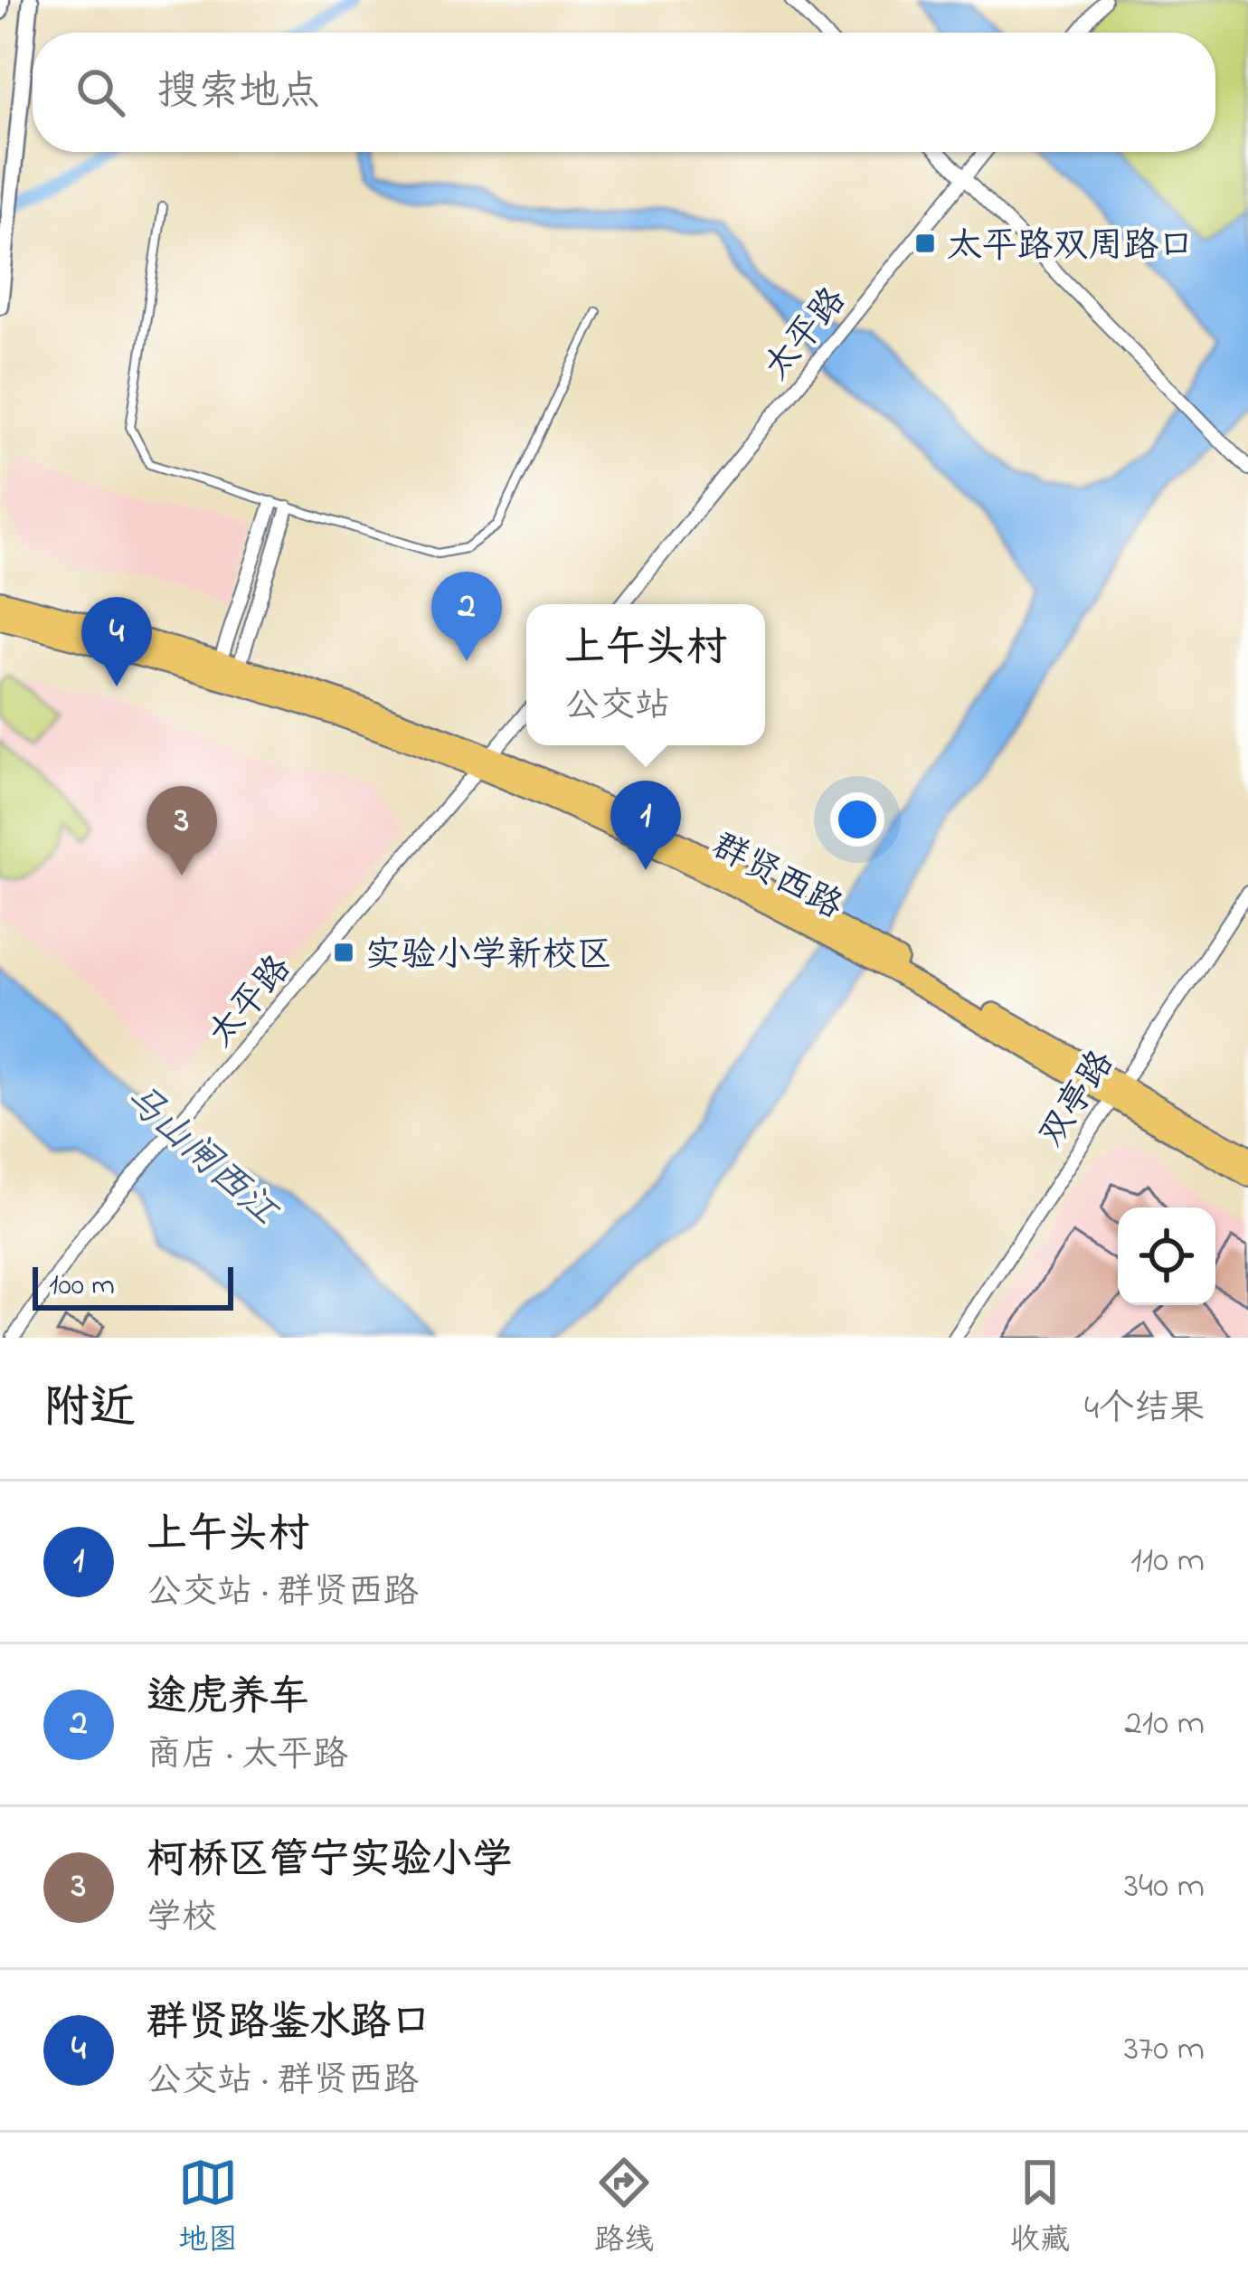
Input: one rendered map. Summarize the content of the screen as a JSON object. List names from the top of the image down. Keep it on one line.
{"streets":{"main road":["群贤西路"],"street":["太平路","双亭路"]},"crossings":[["太平路","群贤西路"],["群贤西路","双亭路"]],"water":["马山闸西江"],"places":{"transit":["太平路双周路口","实验小学新校区"]},"scale_bar":"100 m","page":{"search":"搜索地点","pins":["2","4","1","3"],"popup":["上午头村","公交站"],"scale":"100 m","heading":["附近","4个结果"],"list":[{"mark":"1","name":"上午头村","note":"公交站 · 群贤西路","value":"110 m"},{"mark":"2","name":"途虎养车","note":"商店 · 太平路","value":"210 m"},{"mark":"3","name":"柯桥区管宁实验小学","note":"学校","value":"340 m"},{"mark":"4","name":"群贤路鉴水路口","note":"公交站 · 群贤西路","value":"370 m"}],"nav":["地图","路线","收藏"]}}
